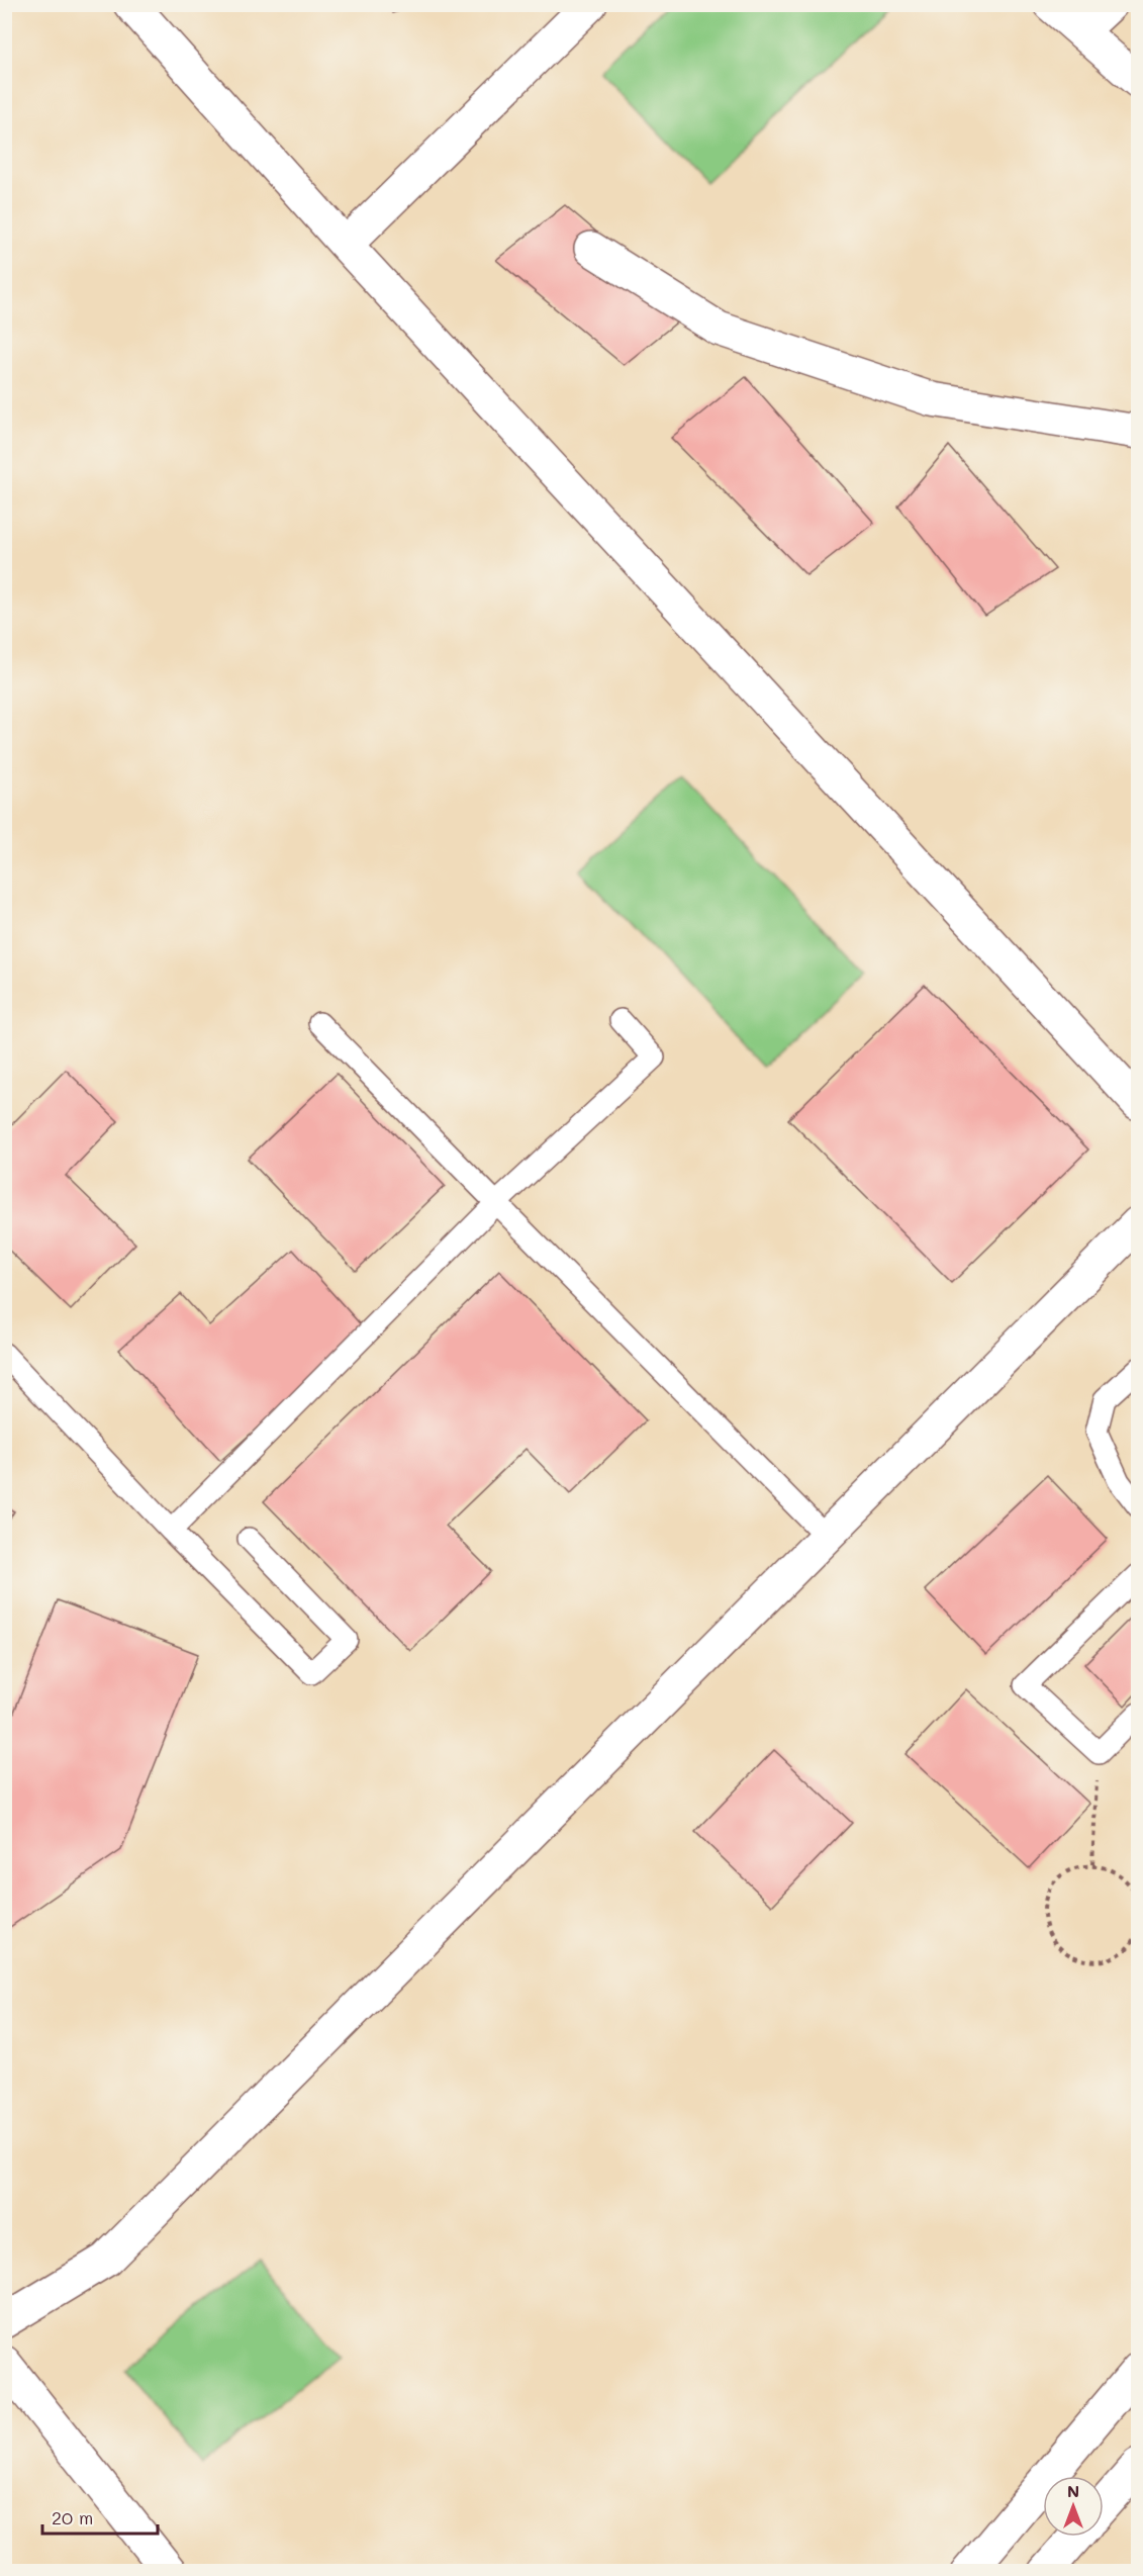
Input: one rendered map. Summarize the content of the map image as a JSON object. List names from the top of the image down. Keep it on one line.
{"scale_bar":"20 m","north":"top"}
